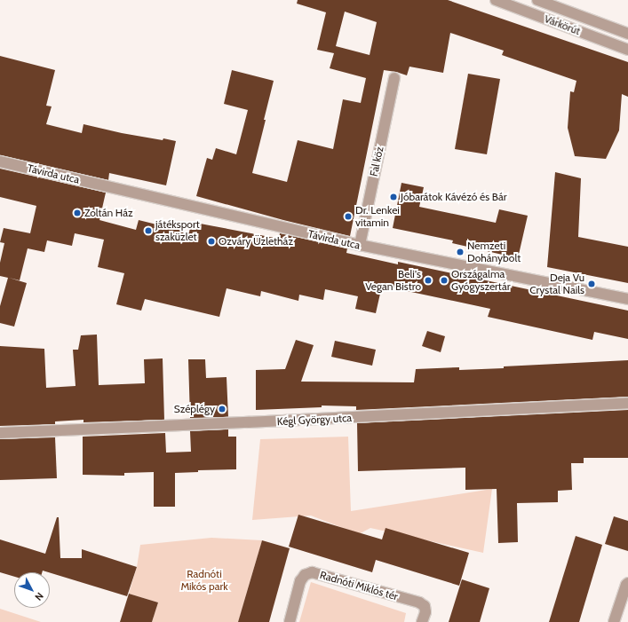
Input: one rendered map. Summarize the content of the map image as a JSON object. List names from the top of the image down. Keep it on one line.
{"streets":{"street":["Várkörút","Fal köz","Távirda utca","Kégl György utca","Radnóti Miklós tér"]},"crossings":[["Fal köz","Távirda utca"]],"parks":["Radnóti Mikós park"],"places":["Jóbarátok Kávézó és Bár","Zoltán Ház","Dr. Lenkei vitamin","játéksport szaküzlet","Ozváry Üzletház","Nemzeti Dohánybolt","Beli's Vegan Bistro","Országalma Gyógyszertár","Deja Vu Crystal Nails","Széplégy"],"north":"bottom right"}
